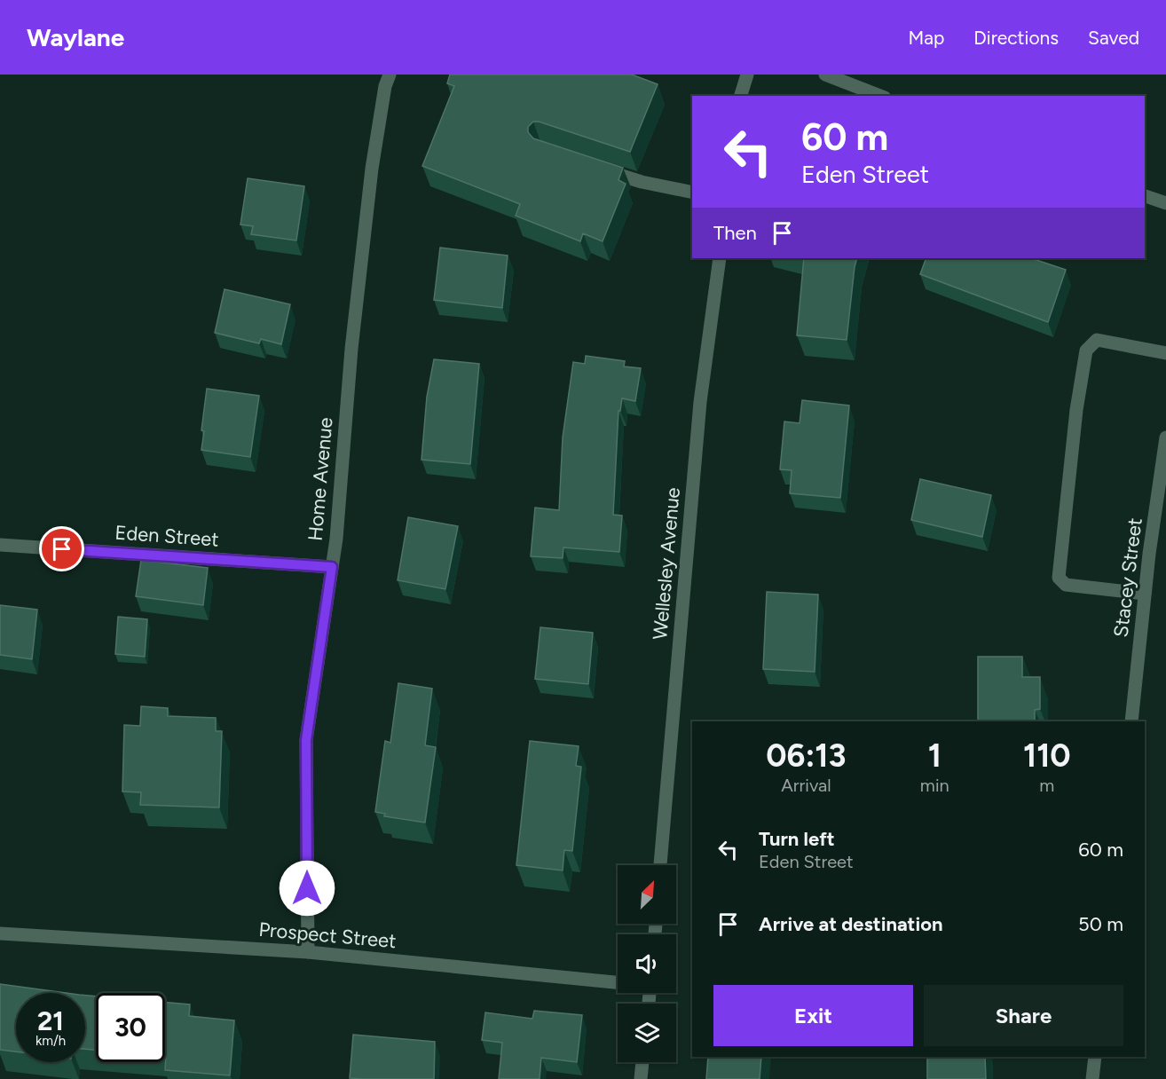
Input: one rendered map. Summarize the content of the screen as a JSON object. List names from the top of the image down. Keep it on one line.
{"streets":{"street":["Home Avenue","Eden Street","Wellesley Avenue","Stacey Street","Prospect Street"]},"crossings":[["Home Avenue","Eden Street"],["Home Avenue","Prospect Street"]],"north":"top right","page":{"header":"Waylane","nav":["Map","Directions","Saved"],"turn":["60 m","Eden Street"],"then":"Then","eta":["06:13","Arrival","1","min","110","m"],"list":[{"name":"Turn left","note":"Eden Street","value":"60 m"},{"name":"Arrive at destination","value":"50 m"}],"buttons":["Exit","Share"],"speed":"21 km/h","limit":"30"}}
